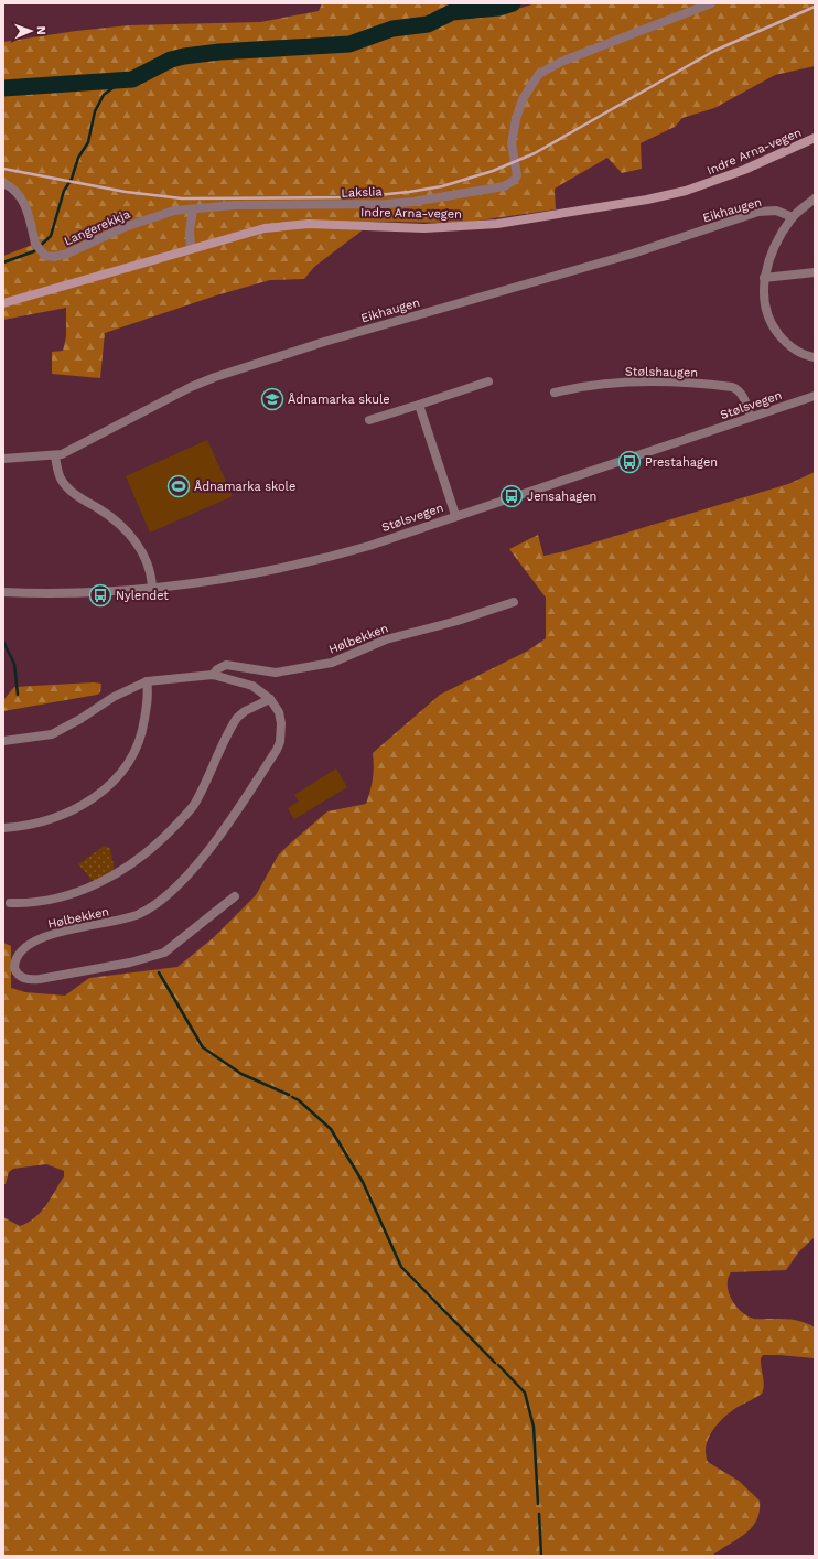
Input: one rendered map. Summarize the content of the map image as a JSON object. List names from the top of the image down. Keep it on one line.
{"streets":{"main road":["Indre Arna-vegen"],"street":["Lakslia","Eikhaugen","Langerekkja","Stølshaugen","Stølsvegen","Hølbekken"]},"crossings":[["Lakslia","Langerekkja"],["Stølshaugen","Stølsvegen"]],"places":{"school or university":["Ådnamarka skule"],"bus stop":["Prestahagen","Jensahagen","Nylendet"],"sports":["Ådnamarka skole"]},"north":"right"}
